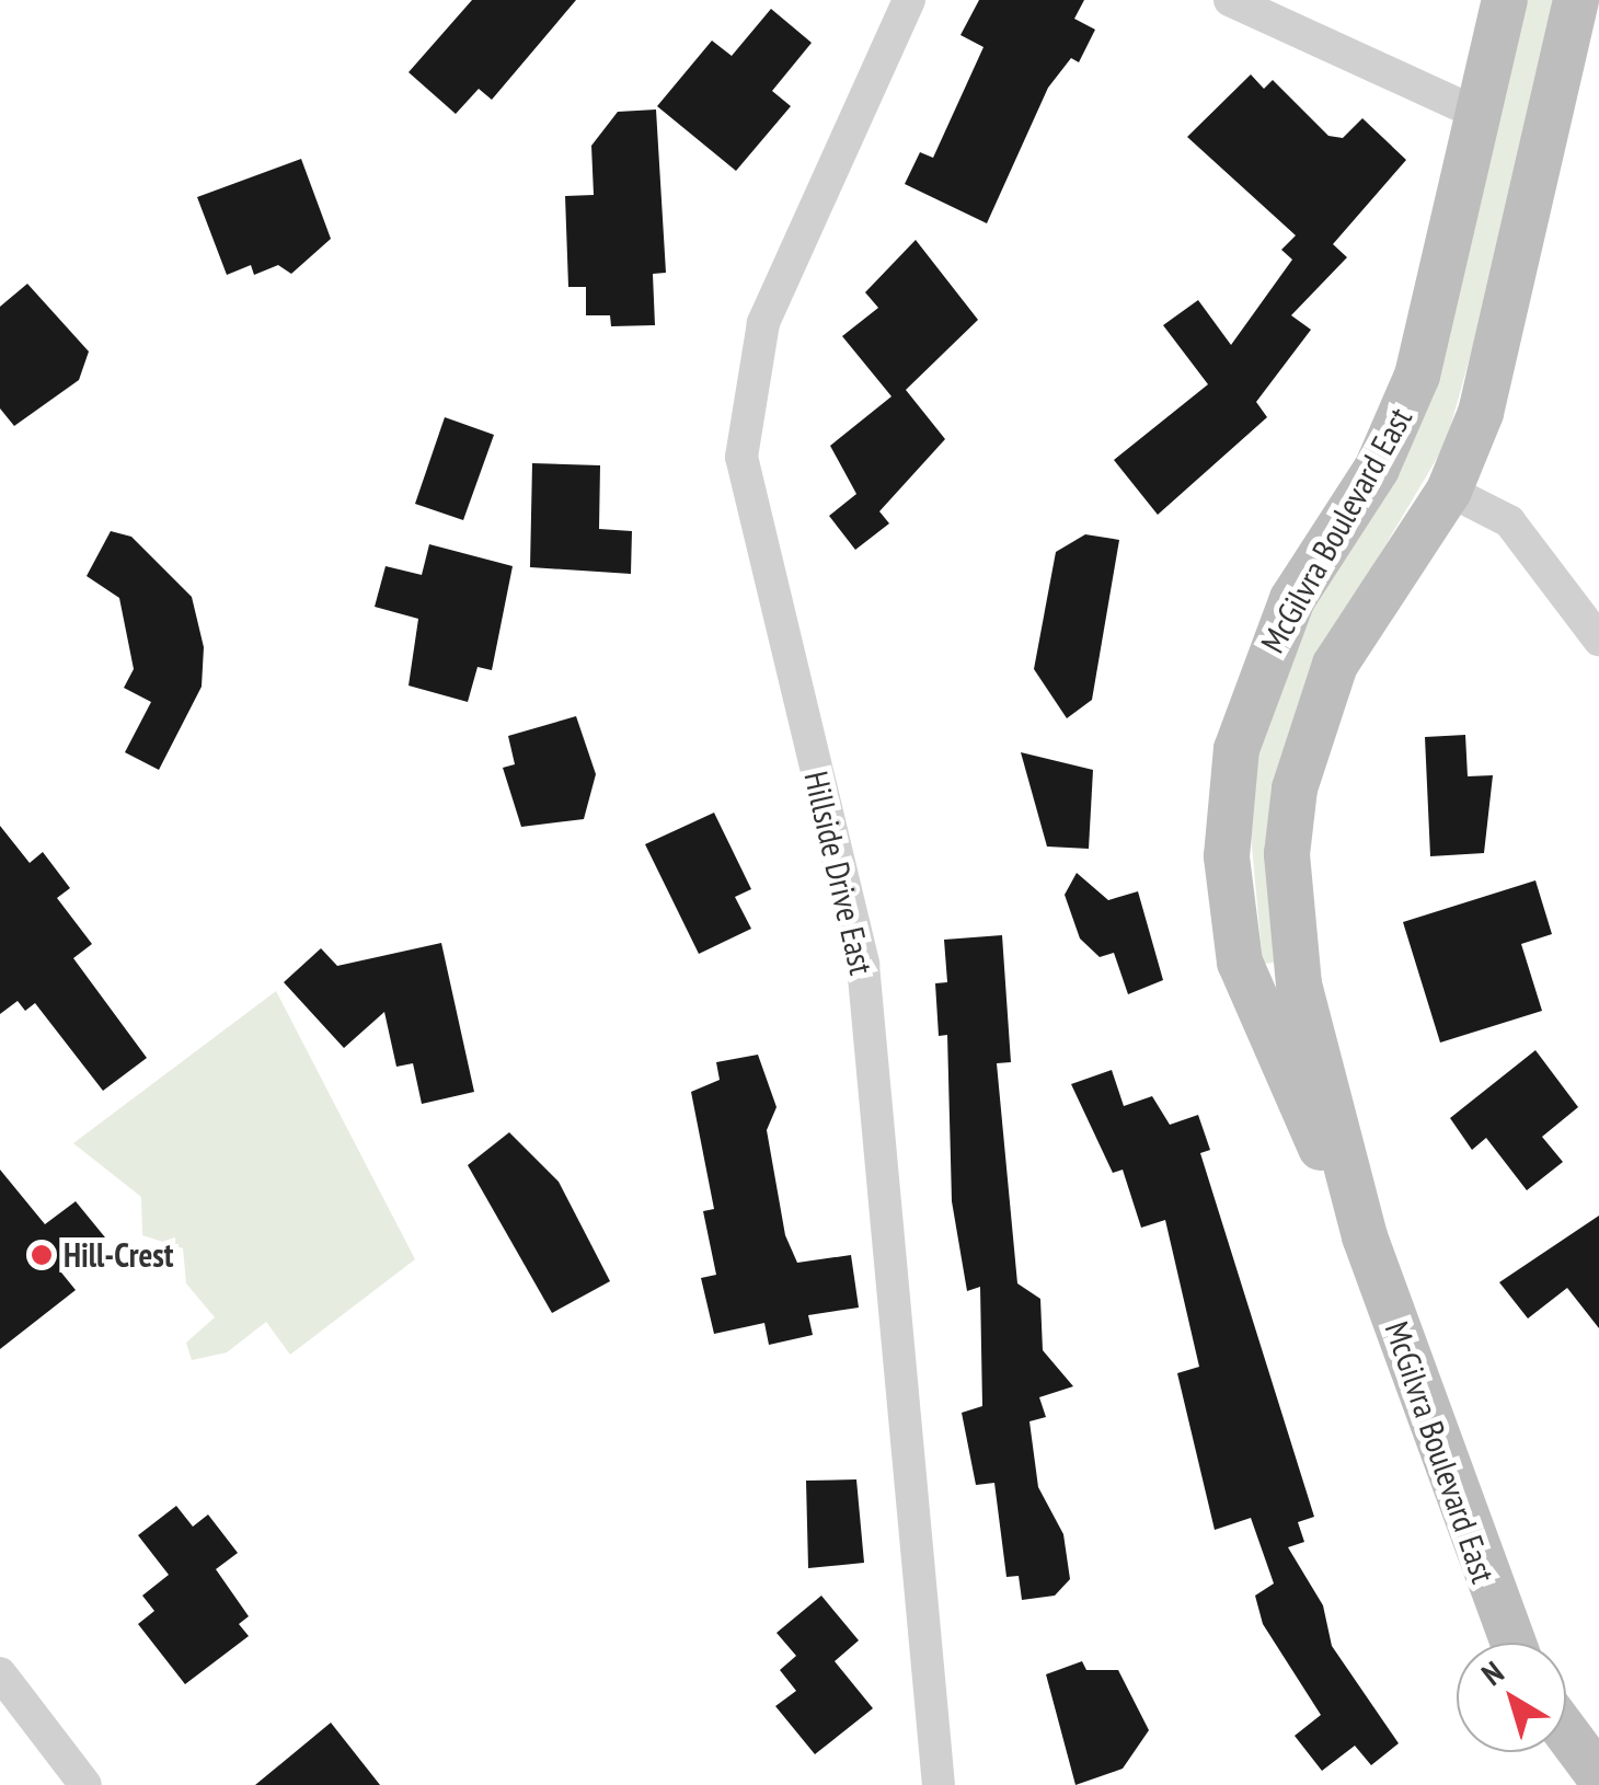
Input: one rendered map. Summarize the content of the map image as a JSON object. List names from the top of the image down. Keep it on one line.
{"streets":{"street":["McGilvra Boulevard East","Hillside Drive East"]},"places":["Hill-Crest"],"north":"top left"}
